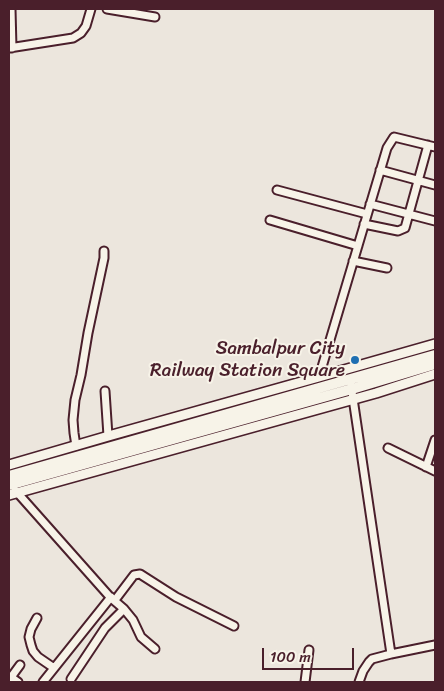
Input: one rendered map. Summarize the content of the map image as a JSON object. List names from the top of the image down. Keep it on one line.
{"places":["Sambalpur City Railway Station Square"],"scale_bar":"100 m"}
